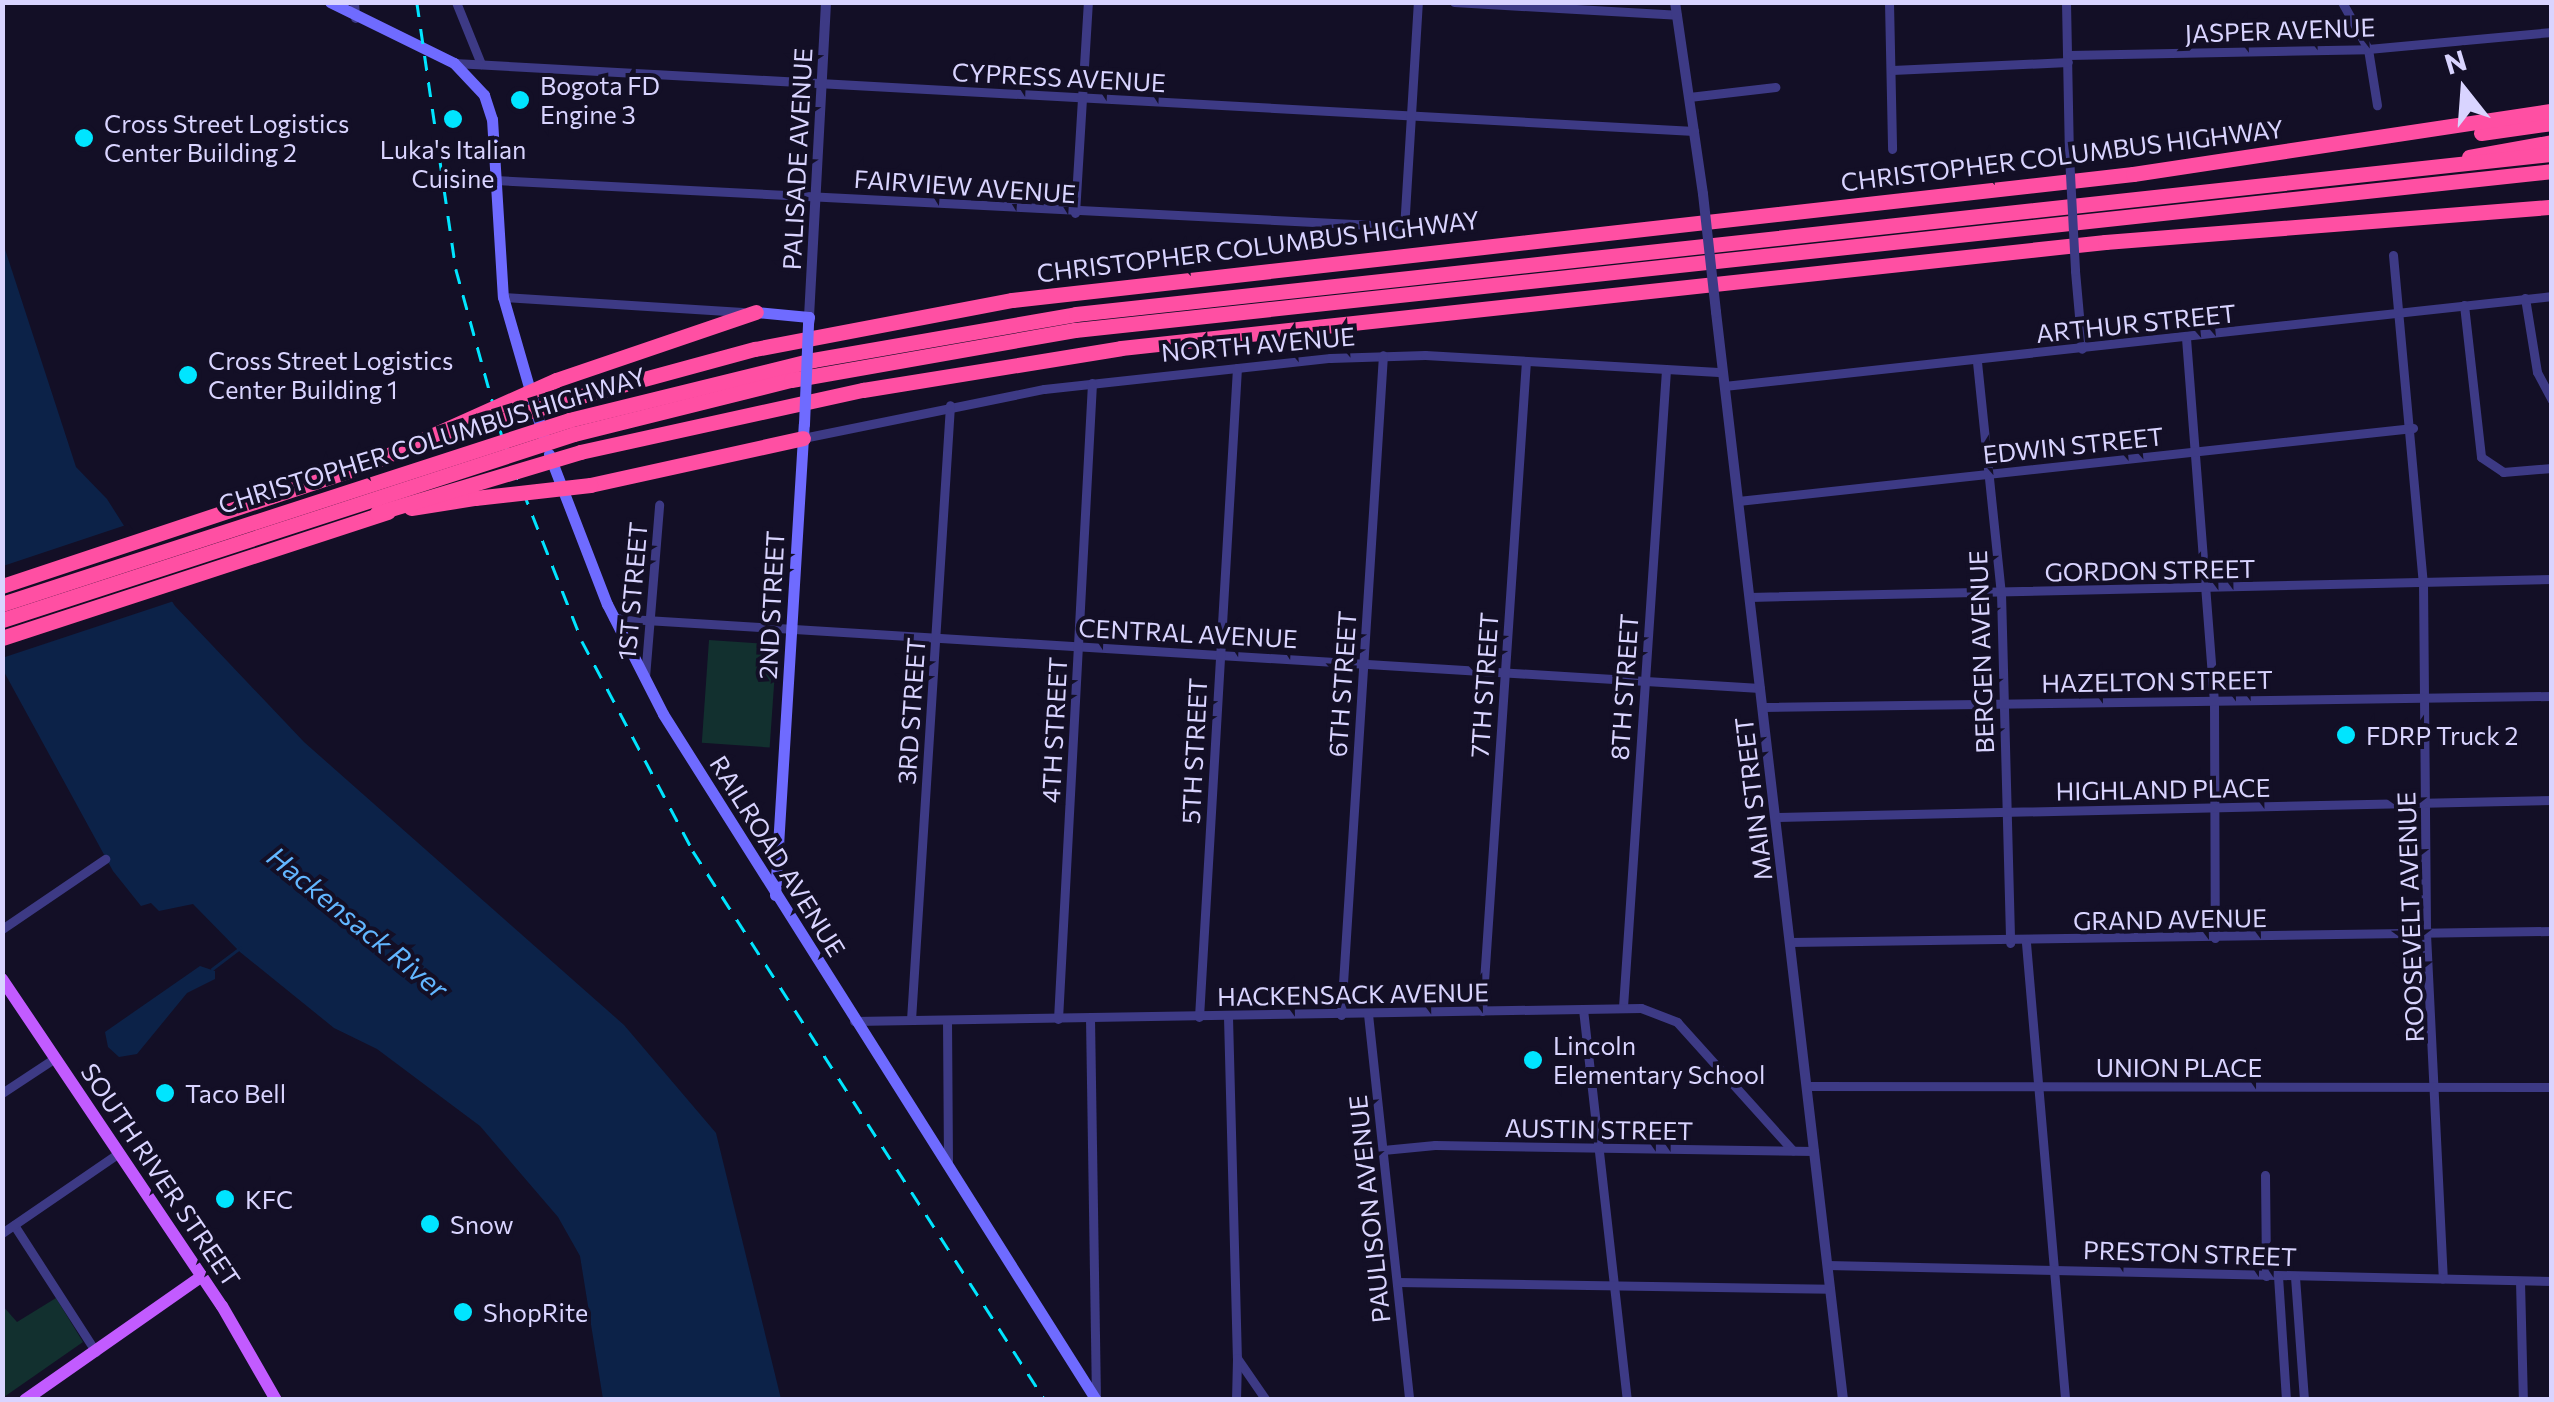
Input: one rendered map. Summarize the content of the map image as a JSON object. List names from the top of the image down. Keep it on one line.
{"streets":{"highway":["CHRISTOPHER COLUMBUS HIGHWAY"],"main road":["CYPRESS AVENUE","2ND STREET","RAILROAD AVENUE","SOUTH RIVER STREET"],"street":["JASPER AVENUE","PALISADE AVENUE","FAIRVIEW AVENUE","ARTHUR STREET","NORTH AVENUE","EDWIN STREET","GORDON STREET","1ST STREET","CENTRAL AVENUE","BERGEN AVENUE","HAZELTON STREET","6TH STREET","7TH STREET","8TH STREET","3RD STREET","4TH STREET","5TH STREET","HIGHLAND PLACE","MAIN STREET","ROOSEVELT AVENUE","GRAND AVENUE","HACKENSACK AVENUE","UNION PLACE","AUSTIN STREET","PAULISON AVENUE","PRESTON STREET"]},"crossings":[["CYPRESS AVENUE","PALISADE AVENUE"],["CYPRESS AVENUE","MAIN STREET"],["CYPRESS AVENUE","RAILROAD AVENUE"],["PALISADE AVENUE","FAIRVIEW AVENUE"],["PALISADE AVENUE","2ND STREET"],["FAIRVIEW AVENUE","RAILROAD AVENUE"],["ARTHUR STREET","BERGEN AVENUE"],["ARTHUR STREET","MAIN STREET"],["ARTHUR STREET","ROOSEVELT AVENUE"],["NORTH AVENUE","2ND STREET"],["NORTH AVENUE","6TH STREET"],["NORTH AVENUE","7TH STREET"],["NORTH AVENUE","8TH STREET"],["NORTH AVENUE","3RD STREET"],["NORTH AVENUE","4TH STREET"],["NORTH AVENUE","5TH STREET"],["NORTH AVENUE","MAIN STREET"],["EDWIN STREET","BERGEN AVENUE"],["EDWIN STREET","MAIN STREET"],["EDWIN STREET","ROOSEVELT AVENUE"],["GORDON STREET","BERGEN AVENUE"],["GORDON STREET","MAIN STREET"],["GORDON STREET","ROOSEVELT AVENUE"],["1ST STREET","CENTRAL AVENUE"],["1ST STREET","RAILROAD AVENUE"],["2ND STREET","CENTRAL AVENUE"],["2ND STREET","RAILROAD AVENUE"],["CENTRAL AVENUE","6TH STREET"],["CENTRAL AVENUE","7TH STREET"],["CENTRAL AVENUE","8TH STREET"],["CENTRAL AVENUE","3RD STREET"],["CENTRAL AVENUE","4TH STREET"],["CENTRAL AVENUE","5TH STREET"],["CENTRAL AVENUE","MAIN STREET"],["CENTRAL AVENUE","RAILROAD AVENUE"],["BERGEN AVENUE","HAZELTON STREET"],["BERGEN AVENUE","HIGHLAND PLACE"],["BERGEN AVENUE","GRAND AVENUE"],["HAZELTON STREET","MAIN STREET"],["HAZELTON STREET","ROOSEVELT AVENUE"],["6TH STREET","HACKENSACK AVENUE"],["7TH STREET","HACKENSACK AVENUE"],["8TH STREET","HACKENSACK AVENUE"],["3RD STREET","HACKENSACK AVENUE"],["4TH STREET","HACKENSACK AVENUE"],["5TH STREET","HACKENSACK AVENUE"],["HIGHLAND PLACE","MAIN STREET"],["HIGHLAND PLACE","ROOSEVELT AVENUE"],["MAIN STREET","GRAND AVENUE"],["MAIN STREET","UNION PLACE"],["MAIN STREET","AUSTIN STREET"],["MAIN STREET","PRESTON STREET"],["RAILROAD AVENUE","HACKENSACK AVENUE"],["ROOSEVELT AVENUE","GRAND AVENUE"],["ROOSEVELT AVENUE","UNION PLACE"],["ROOSEVELT AVENUE","PRESTON STREET"],["HACKENSACK AVENUE","AUSTIN STREET"],["HACKENSACK AVENUE","PAULISON AVENUE"],["AUSTIN STREET","PAULISON AVENUE"]],"water":["Hackensack River"],"places":["Bogota FD Engine 3","Luka's Italian Cuisine","Cross Street Logistics Center Building 2","Cross Street Logistics Center Building 1","FDRP Truck 2","Lincoln Elementary School","Taco Bell","KFC","Snow","ShopRite"],"north":"top"}
